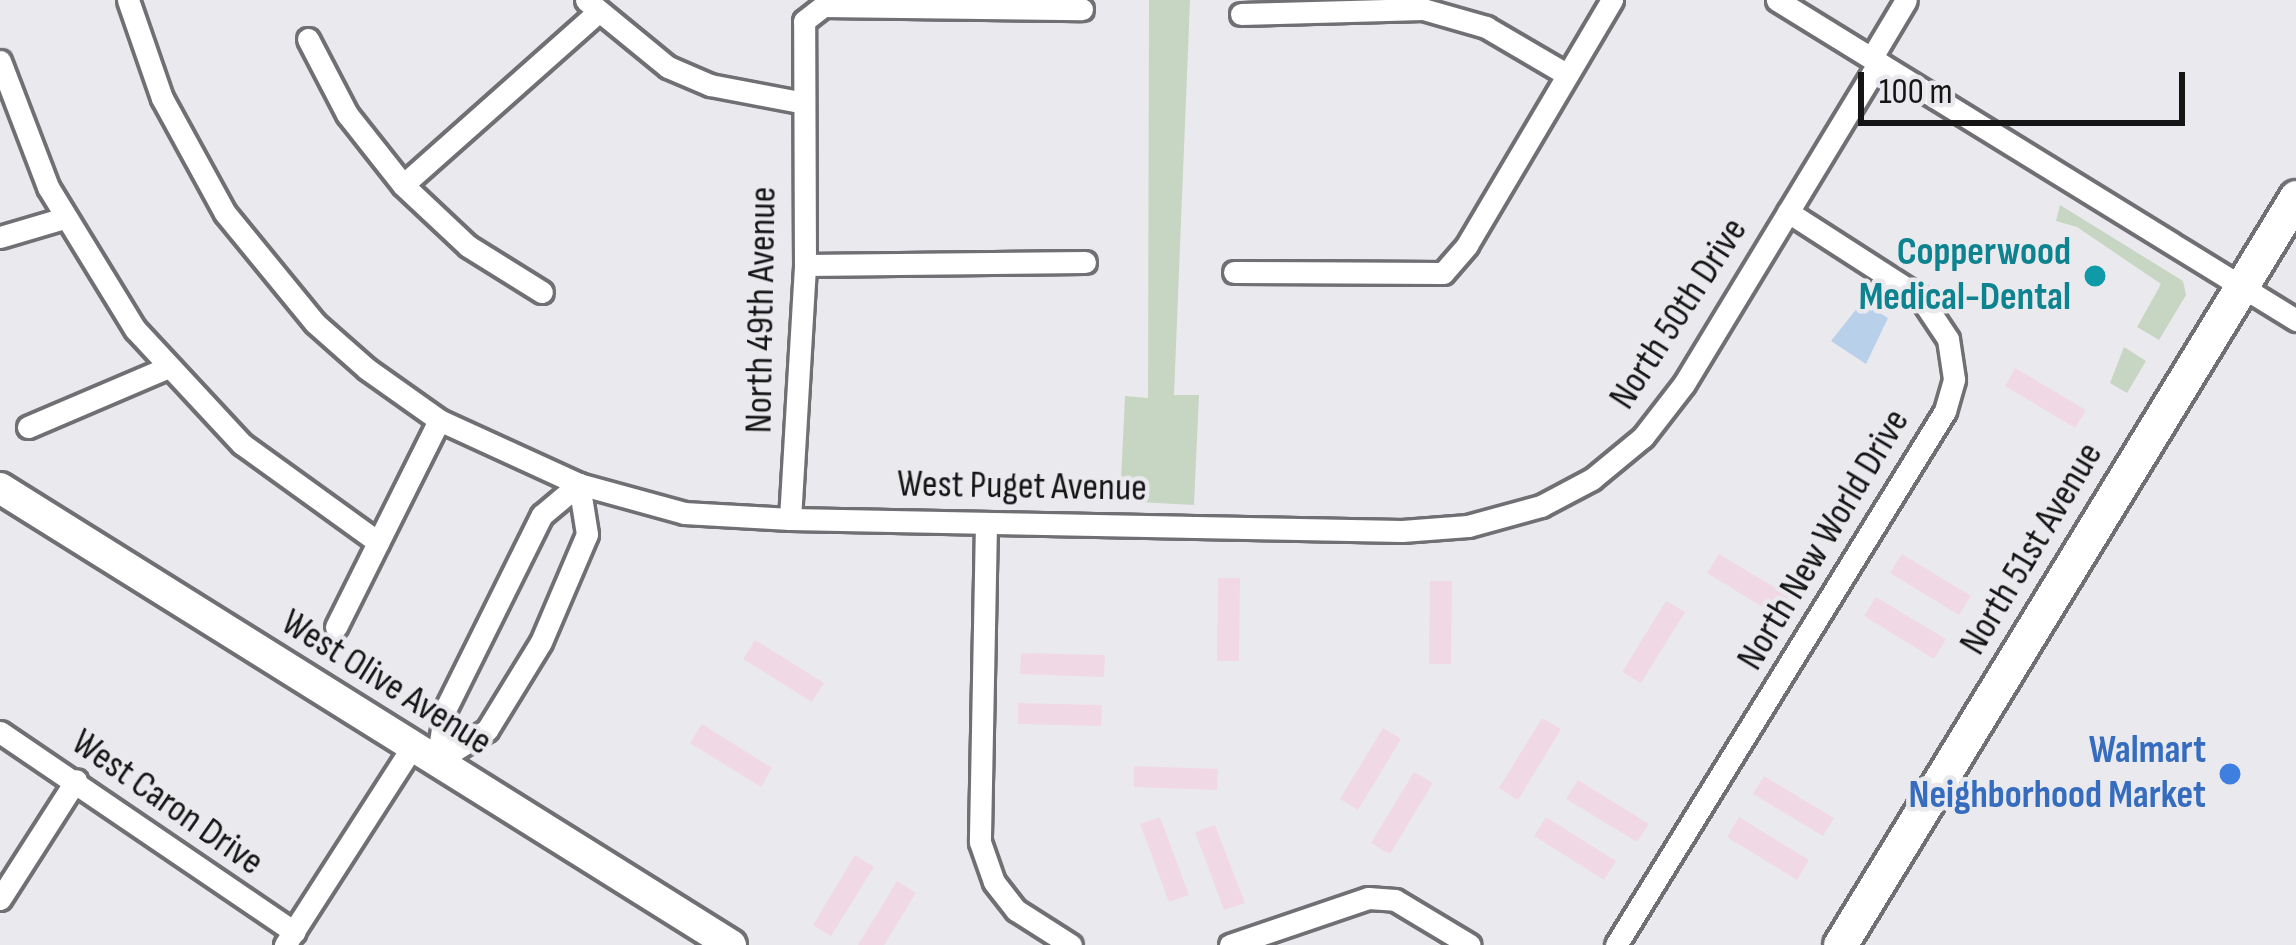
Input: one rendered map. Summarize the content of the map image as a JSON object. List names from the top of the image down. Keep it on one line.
{"streets":{"main road":["North 51st Avenue","West Olive Avenue"],"street":["North 49th Avenue","North 50th Drive","West Puget Avenue","North New World Drive","West Caron Drive"]},"crossings":[["North 49th Avenue","West Puget Avenue"],["North 50th Drive","West Puget Avenue"],["North 50th Drive","North New World Drive"]],"places":["Copperwood Medical-Dental","Walmart Neighborhood Market"],"scale_bar":"100 m"}
